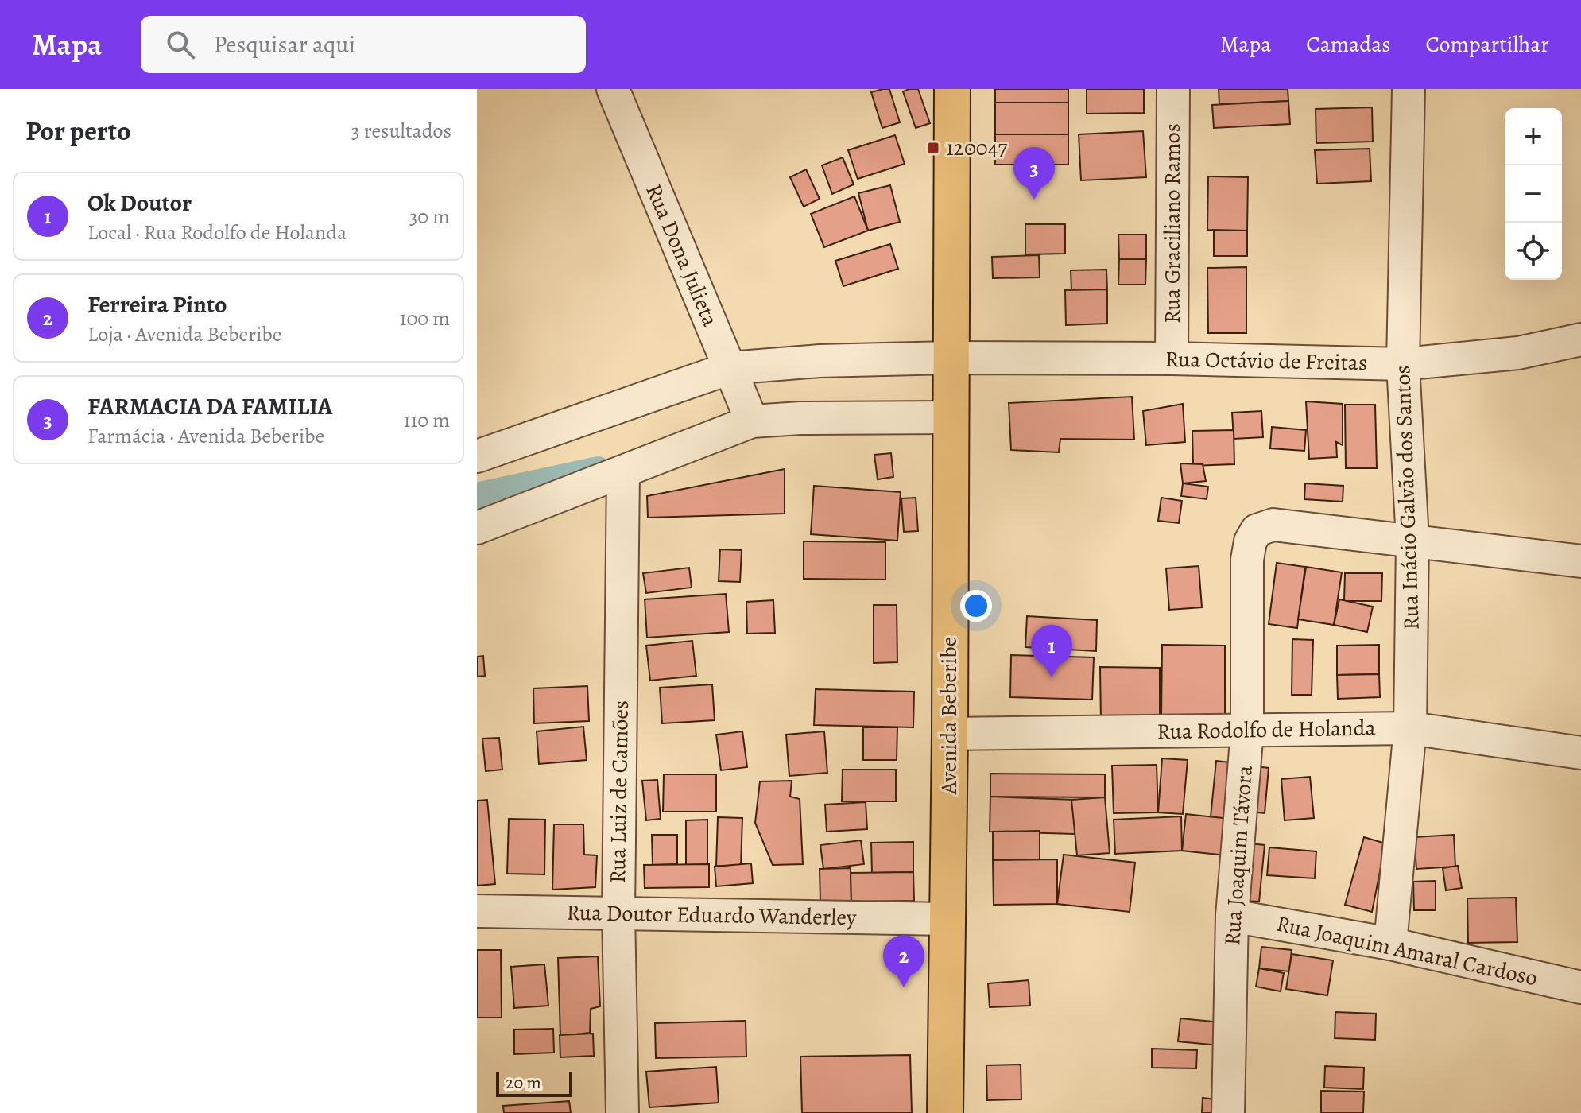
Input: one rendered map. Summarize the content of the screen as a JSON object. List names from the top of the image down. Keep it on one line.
{"streets":{"main road":["Avenida Beberibe"],"street":["Rua Graciliano Ramos","Rua Dona Julieta","Rua Octávio de Freitas","Rua Inácio Galvão dos Santos","Rua Rodolfo de Holanda","Rua Luiz de Camões","Rua Joaquim Távora","Rua Doutor Eduardo Wanderley","Rua Joaquim Amaral Cardoso"]},"crossings":[["Rua Graciliano Ramos","Rua Octávio de Freitas"],["Rua Dona Julieta","Rua Octávio de Freitas"],["Rua Octávio de Freitas","Rua Inácio Galvão dos Santos"],["Rua Octávio de Freitas","Avenida Beberibe"],["Rua Inácio Galvão dos Santos","Rua Rodolfo de Holanda"],["Rua Inácio Galvão dos Santos","Rua Joaquim Távora"],["Rua Inácio Galvão dos Santos","Rua Joaquim Amaral Cardoso"],["Avenida Beberibe","Rua Rodolfo de Holanda"],["Avenida Beberibe","Rua Doutor Eduardo Wanderley"],["Rua Rodolfo de Holanda","Rua Joaquim Távora"],["Rua Luiz de Camões","Rua Doutor Eduardo Wanderley"],["Rua Joaquim Távora","Rua Joaquim Amaral Cardoso"]],"places":{"transit":["120047"]},"scale_bar":"20 m","page":{"header":"Mapa","search":"Pesquisar aqui","nav":["Mapa","Camadas","Compartilhar"],"heading":["Por perto","3 resultados"],"map_buttons":["+","−"],"pins":["3","1","2"],"list":[{"mark":"1","name":"Ok Doutor","note":"Local · Rua Rodolfo de Holanda","value":"30 m"},{"mark":"2","name":"Ferreira Pinto","note":"Loja · Avenida Beberibe","value":"100 m"},{"mark":"3","name":"FARMACIA DA FAMILIA","note":"Farmácia · Avenida Beberibe","value":"110 m"}],"scale":"20 m"}}
